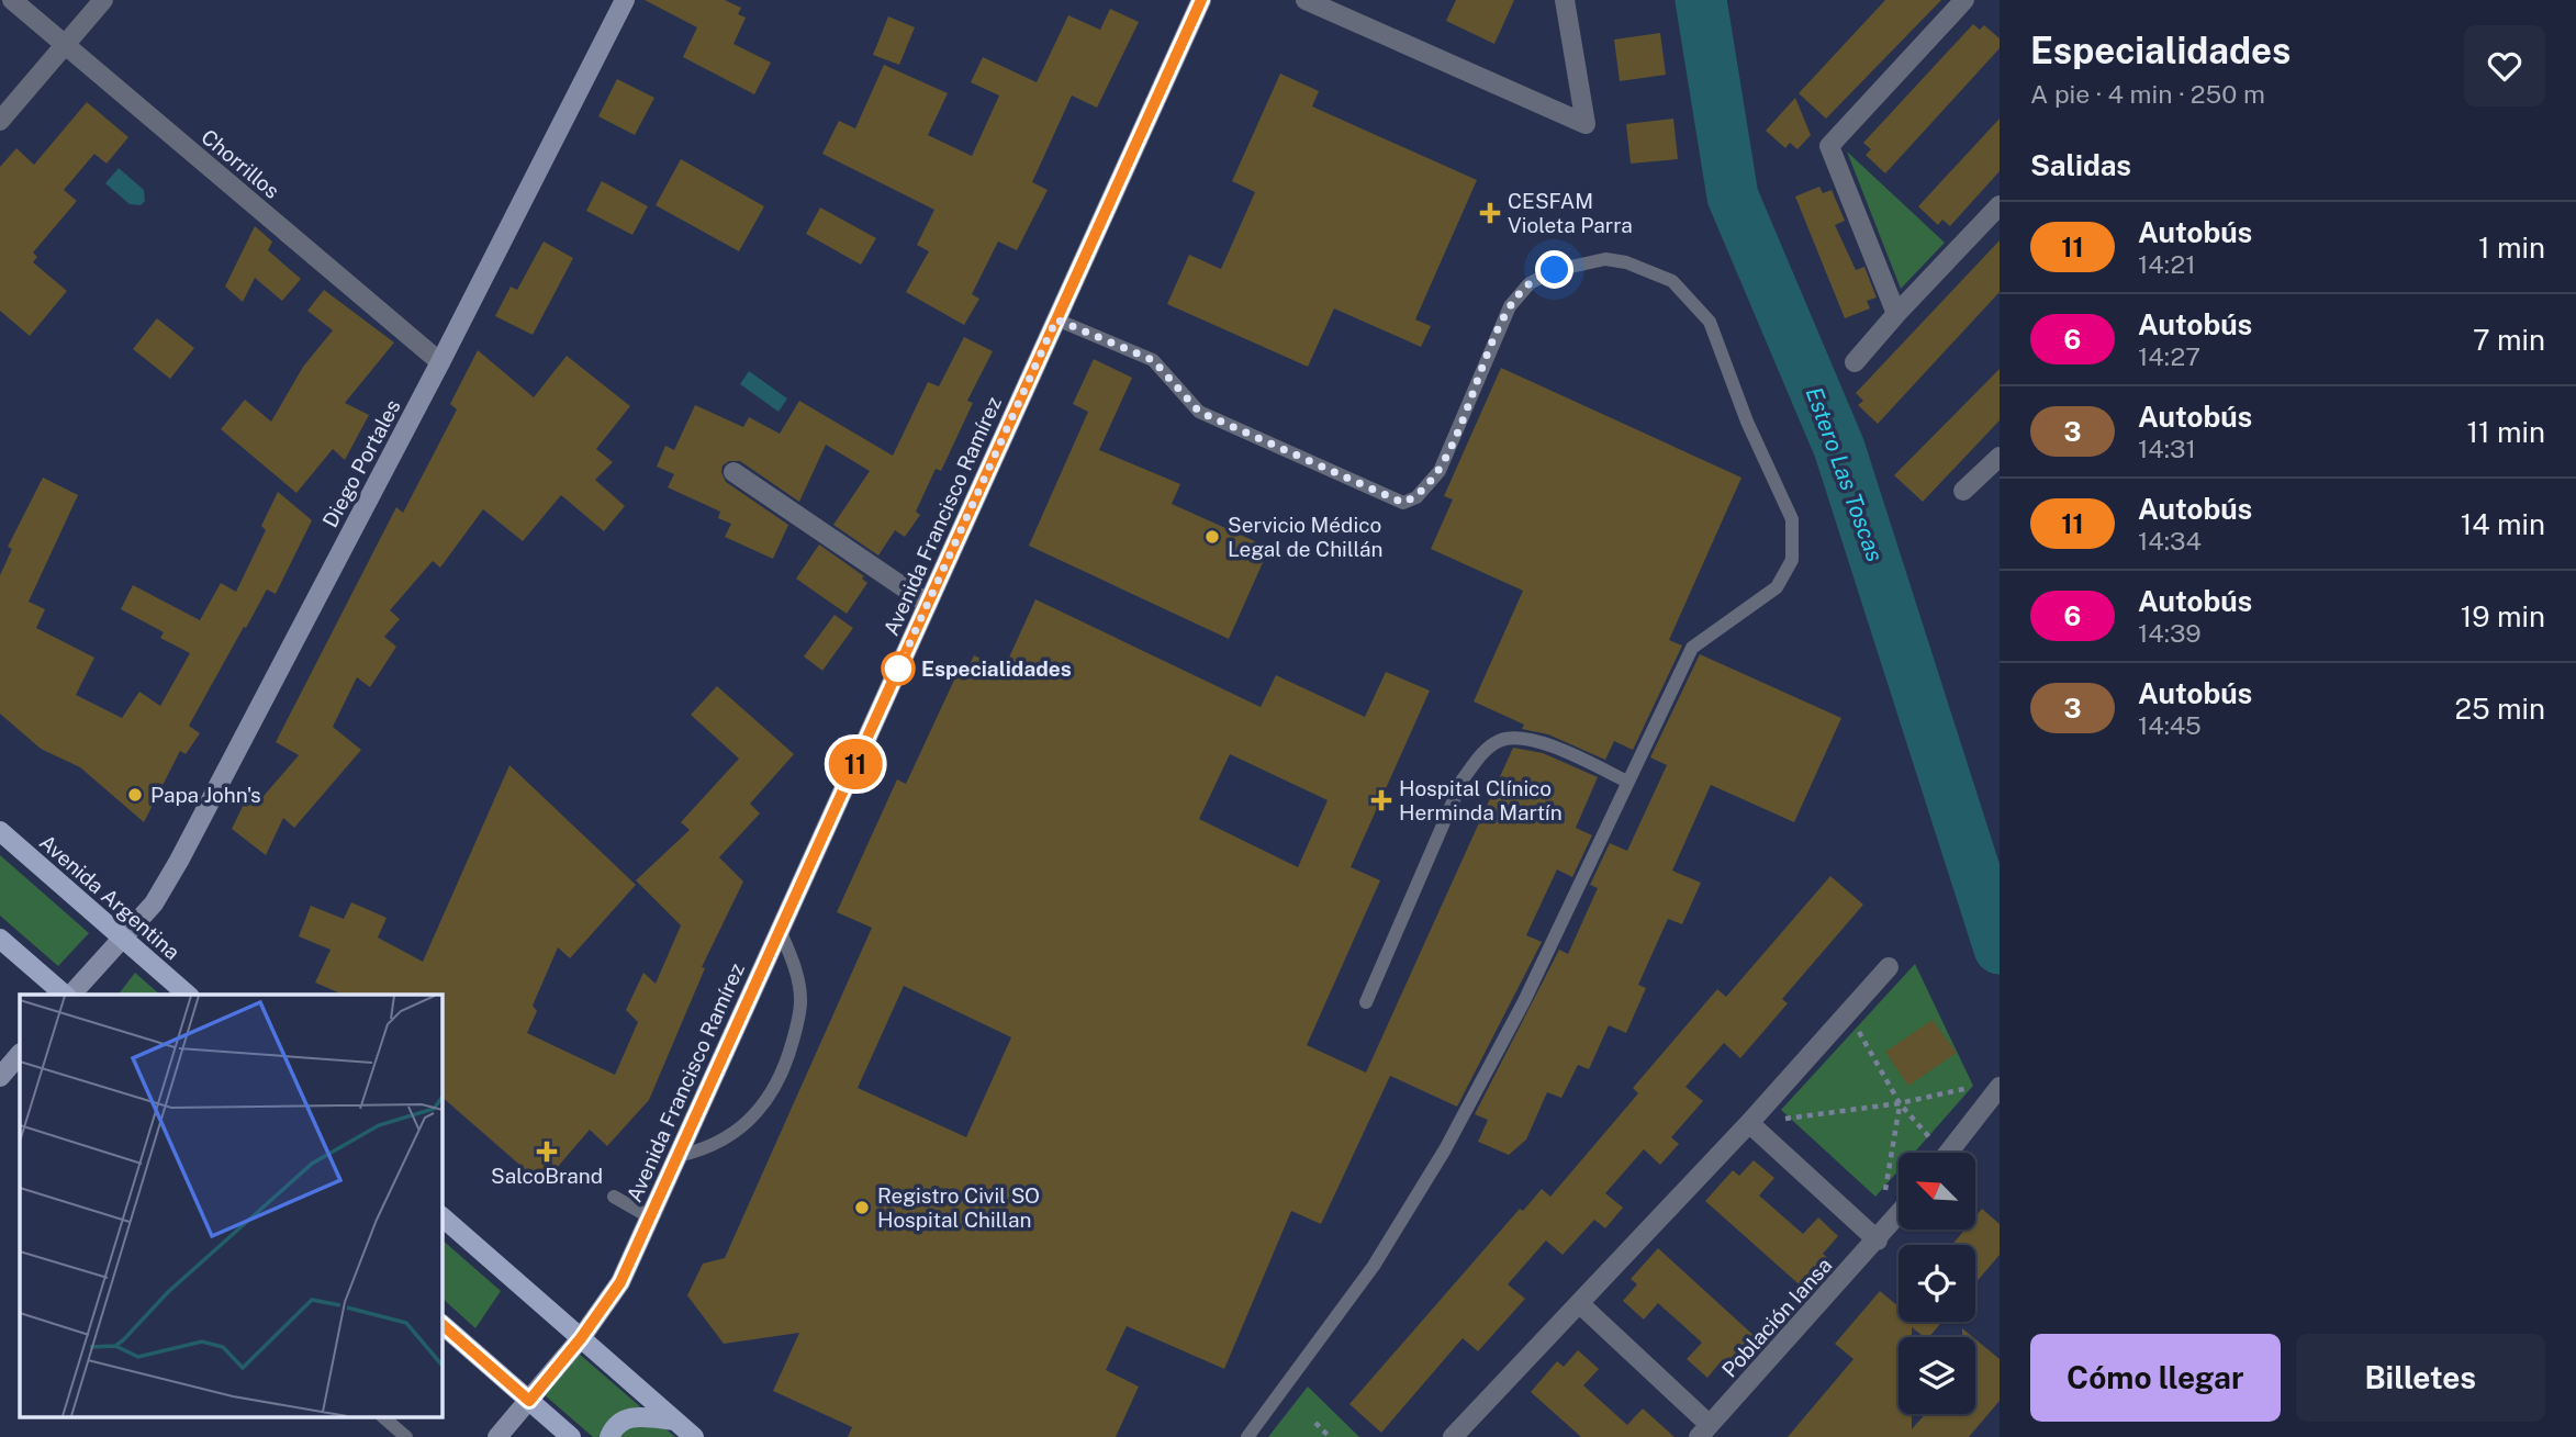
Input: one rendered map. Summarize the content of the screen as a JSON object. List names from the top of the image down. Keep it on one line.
{"streets":{"main road":["Diego Portales","Avenida Francisco Ramírez","Avenida Argentina"],"street":["Chorrillos","Población Iansa"]},"crossings":[["Chorrillos","Diego Portales"],["Diego Portales","Avenida Argentina"]],"water":["Estero Las Toscas"],"places":{"health":["CESFAM Violeta Parra","Hospital Clínico Herminda Martín","SalcoBrand"],"other":["Servicio Médico Legal de Chillán","Especialidades","Papa John's","Registro Civil SO Hospital Chillan"]},"lines":["bus line 11"],"north":"top left","page":{"on_map":"11","heading":[["Especialidades","A pie · 4 min · 250 m"],"Salidas"],"list":[{"mark":"11","name":"Autobús","note":"14:21","value":"1 min"},{"mark":"6","name":"Autobús","note":"14:27","value":"7 min"},{"mark":"3","name":"Autobús","note":"14:31","value":"11 min"},{"mark":"11","name":"Autobús","note":"14:34","value":"14 min"},{"mark":"6","name":"Autobús","note":"14:39","value":"19 min"},{"mark":"3","name":"Autobús","note":"14:45","value":"25 min"}],"buttons":["Cómo llegar","Billetes"]}}
